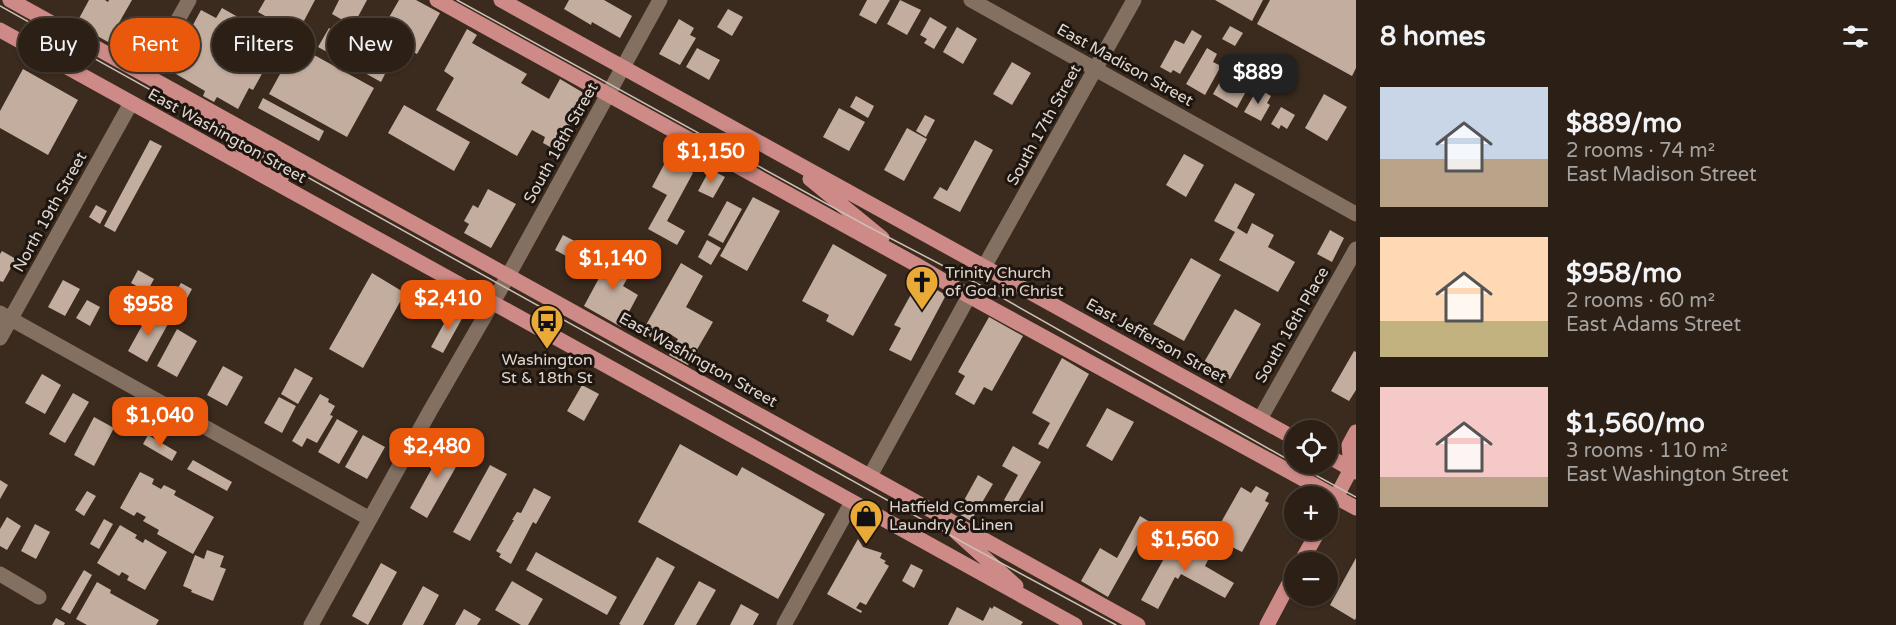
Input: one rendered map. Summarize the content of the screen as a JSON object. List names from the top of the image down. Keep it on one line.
{"streets":{"main road":["East Washington Street","East Jefferson Street"],"street":["East Madison Street","South 17th Street","South 18th Street","North 19th Street","South 16th Place"]},"crossings":[["East Madison Street","South 17th Street"],["South 17th Street","East Jefferson Street"],["East Washington Street","South 18th Street"],["East Washington Street","North 19th Street"],["South 18th Street","East Jefferson Street"],["South 16th Place","East Jefferson Street"]],"places":{"church":["Trinity Church of God in Christ"],"bus stop":["Washington St & 18th St"],"shop":["Hatfield Commercial Laundry & Linen"]},"page":{"heading":"8 homes","chip":["Buy","Rent","Filters","New"],"price":["$889","$1,150","$1,140","$2,410","$958","$1,040","$2,480","$1,560"],"list":[{"name":"$889/mo","note":"2 rooms · 74 m² · East Madison Street"},{"name":"$958/mo","note":"2 rooms · 60 m² · East Adams Street"},{"name":"$1,560/mo","note":"3 rooms · 110 m² · East Washington Street"}],"map_buttons":["+","−"]}}
